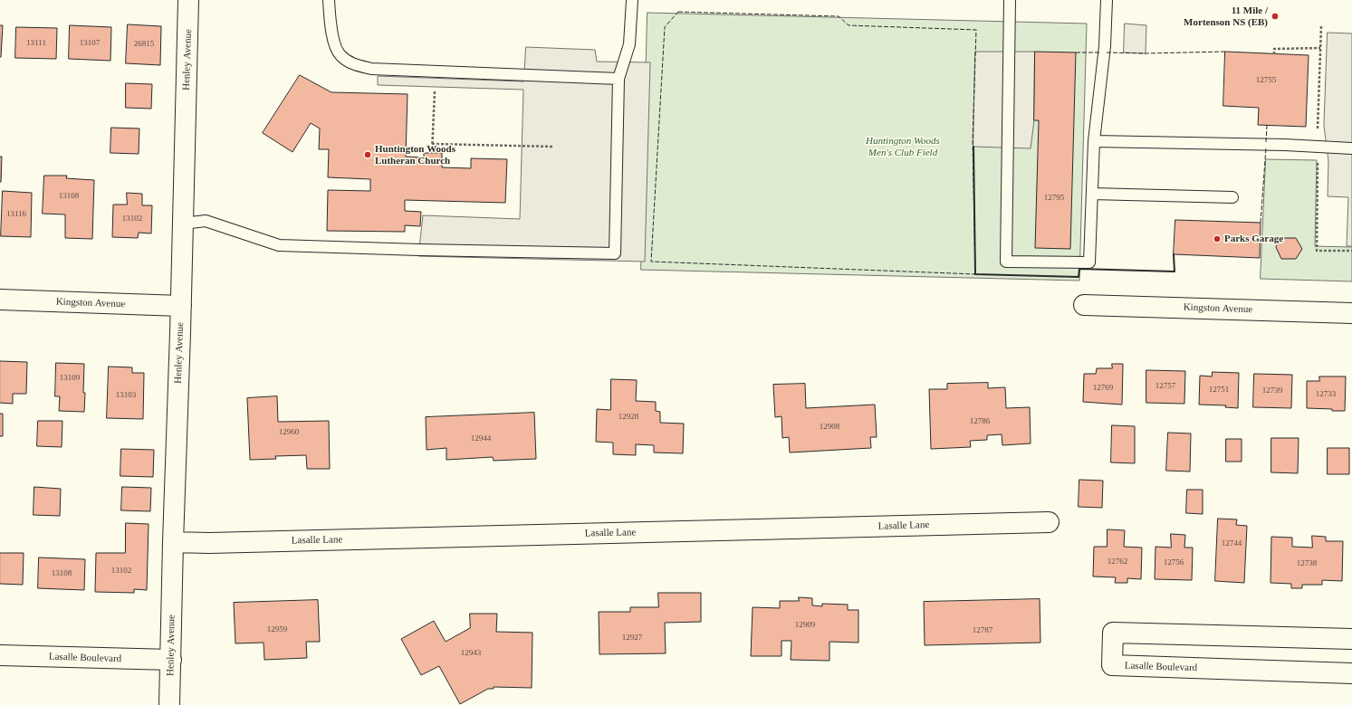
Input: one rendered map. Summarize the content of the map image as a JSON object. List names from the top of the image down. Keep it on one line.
{"streets":{"street":["Henley Avenue","Kingston Avenue","Lasalle Lane","Lasalle Boulevard"]},"crossings":[["Henley Avenue","Kingston Avenue"],["Henley Avenue","Lasalle Lane"],["Henley Avenue","Lasalle Boulevard"]],"parks":["Huntington Woods Men's Club Field"],"places":["11 Mile / Mortenson NS (EB)","Huntington Woods Lutheran Church","Parks Garage"],"house_numbers":["13111","13107","26815","12755","13108","12795","13116","13102","13109","12757","12769","12751","12739","12733","13103","12928","12786","12908","12960","12944","12744","12762","12756","12738","13102","13108","12909","12959","12787","12927","12943"]}
